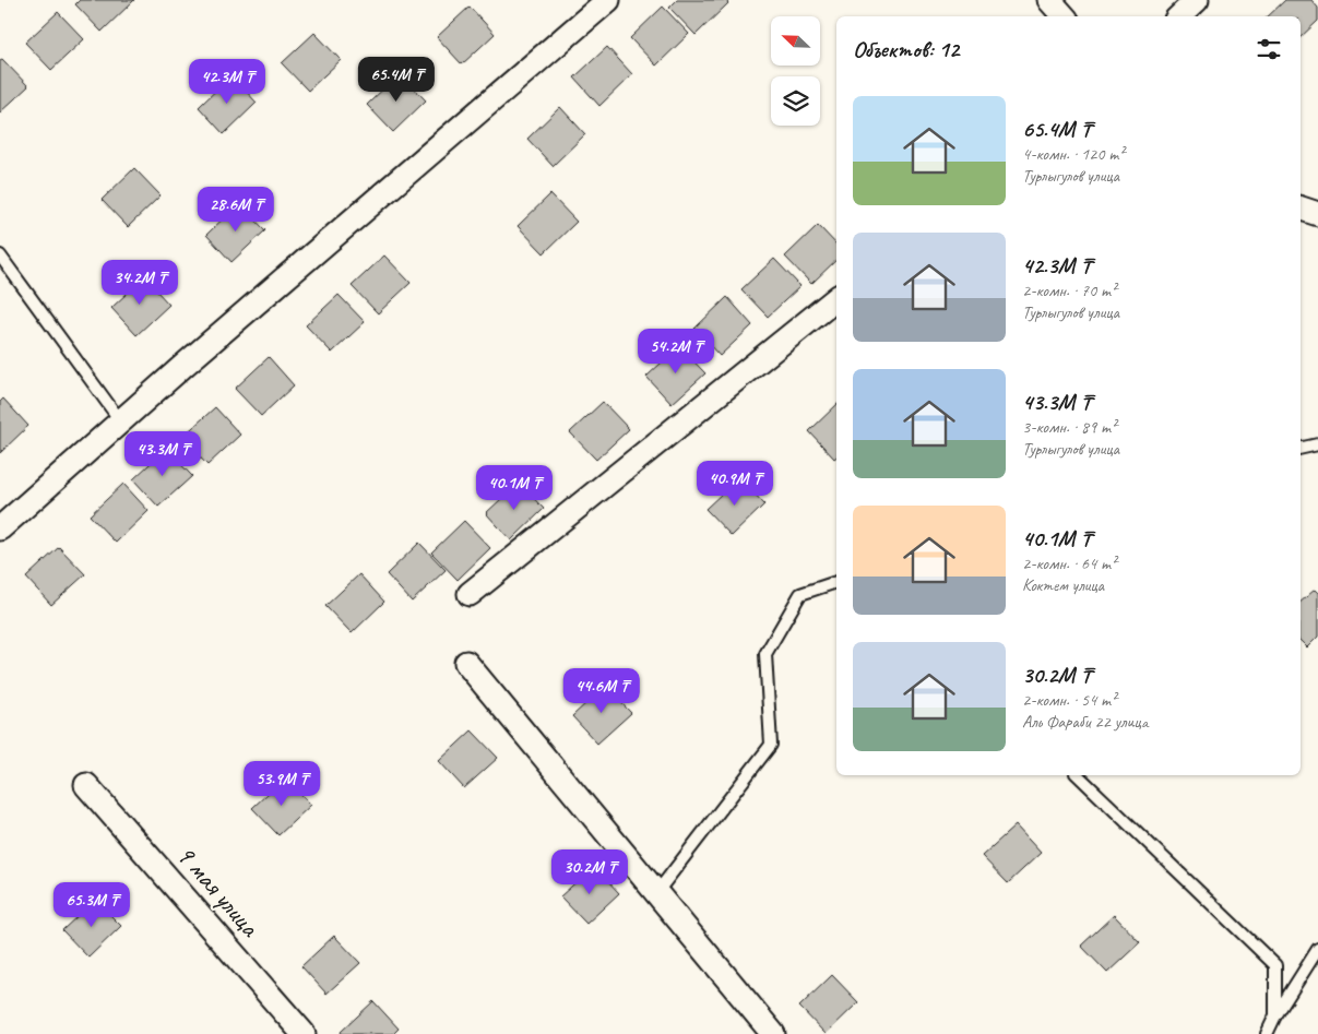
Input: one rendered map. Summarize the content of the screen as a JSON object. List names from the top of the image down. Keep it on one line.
{"streets":{"street":["9 мая улица"]},"north":"top left","page":{"heading":"Объектов: 12","price":["65.4M ₸","42.3M ₸","28.6M ₸","34.2M ₸","54.2M ₸","43.3M ₸","40.9M ₸","40.1M ₸","44.6M ₸","53.9M ₸","30.2M ₸","65.3M ₸"],"list":[{"name":"65.4M ₸","note":"4-комн. · 120 m² · Турлыгулов улица"},{"name":"42.3M ₸","note":"2-комн. · 70 m² · Турлыгулов улица"},{"name":"43.3M ₸","note":"3-комн. · 89 m² · Турлыгулов улица"},{"name":"40.1M ₸","note":"2-комн. · 64 m² · Коктем улица"},{"name":"30.2M ₸","note":"2-комн. · 54 m² · Аль Фараби 22 улица"}]}}
